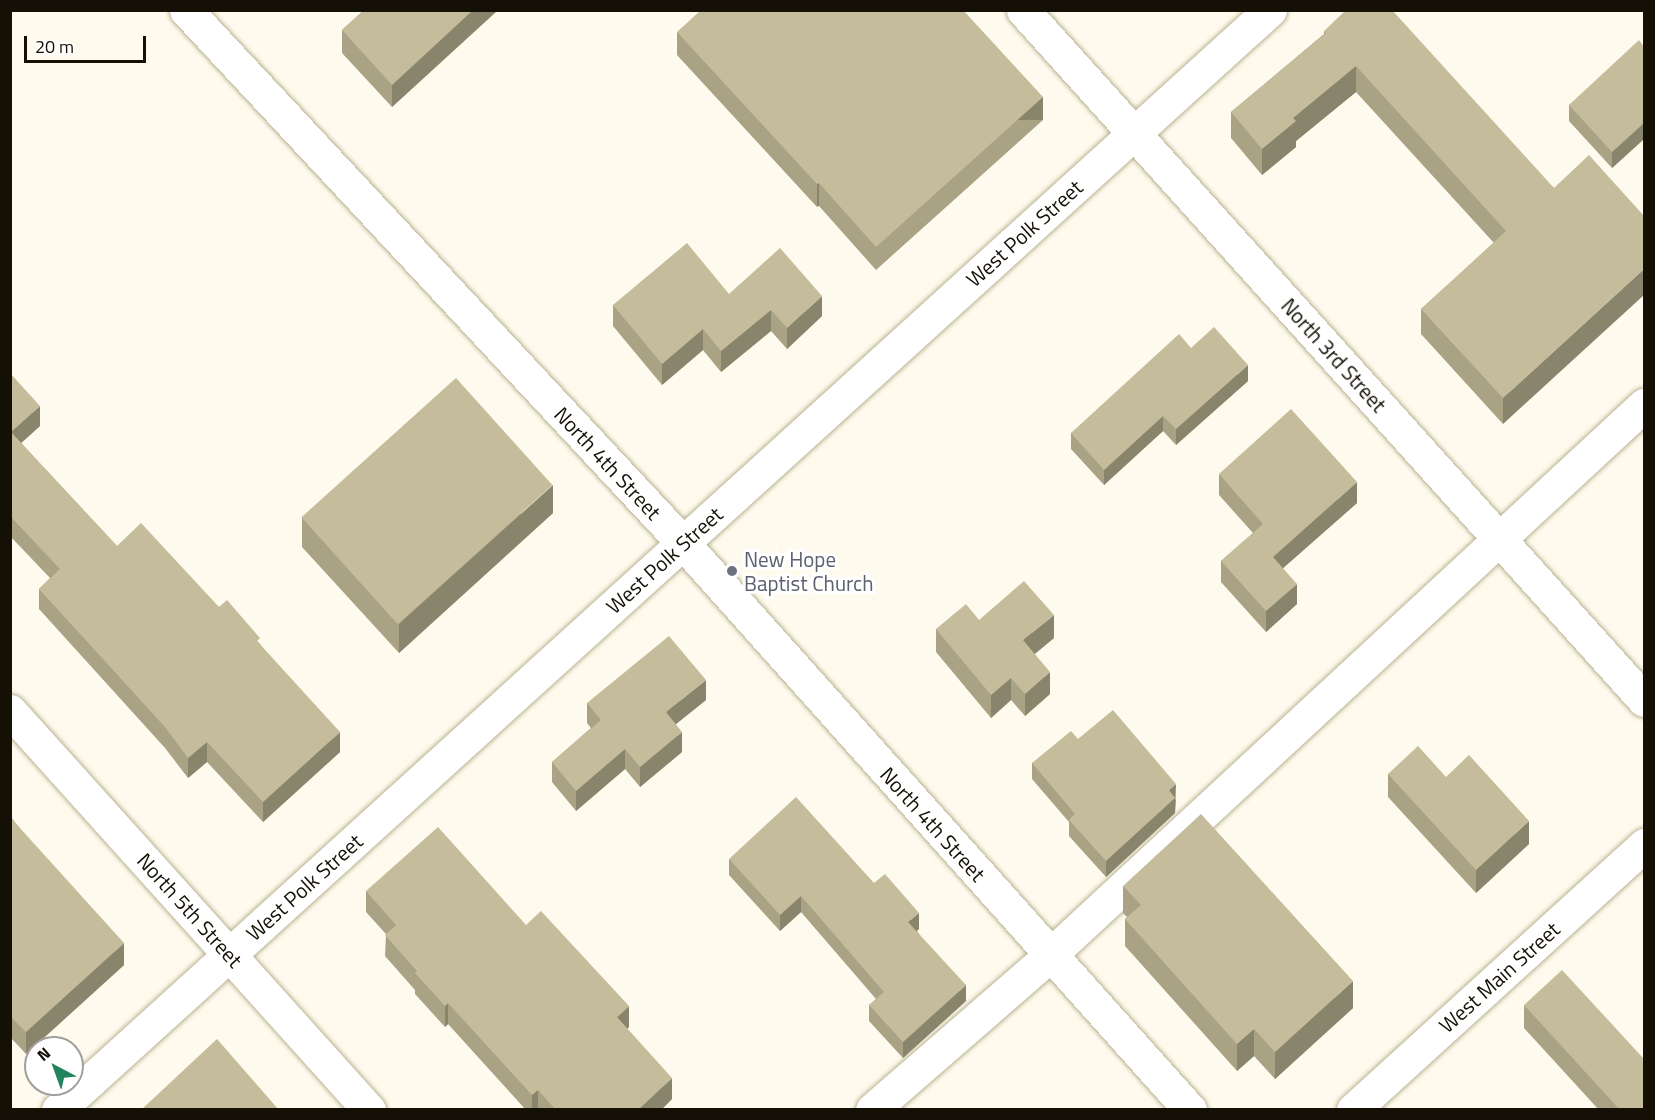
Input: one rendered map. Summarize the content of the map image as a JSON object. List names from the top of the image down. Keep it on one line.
{"streets":{"street":["West Polk Street","North 3rd Street","North 4th Street","North 5th Street","West Main Street"]},"crossings":[["West Polk Street","North 3rd Street"],["West Polk Street","North 4th Street"],["West Polk Street","North 5th Street"]],"places":["New Hope Baptist Church"],"scale_bar":"20 m","north":"top left"}
